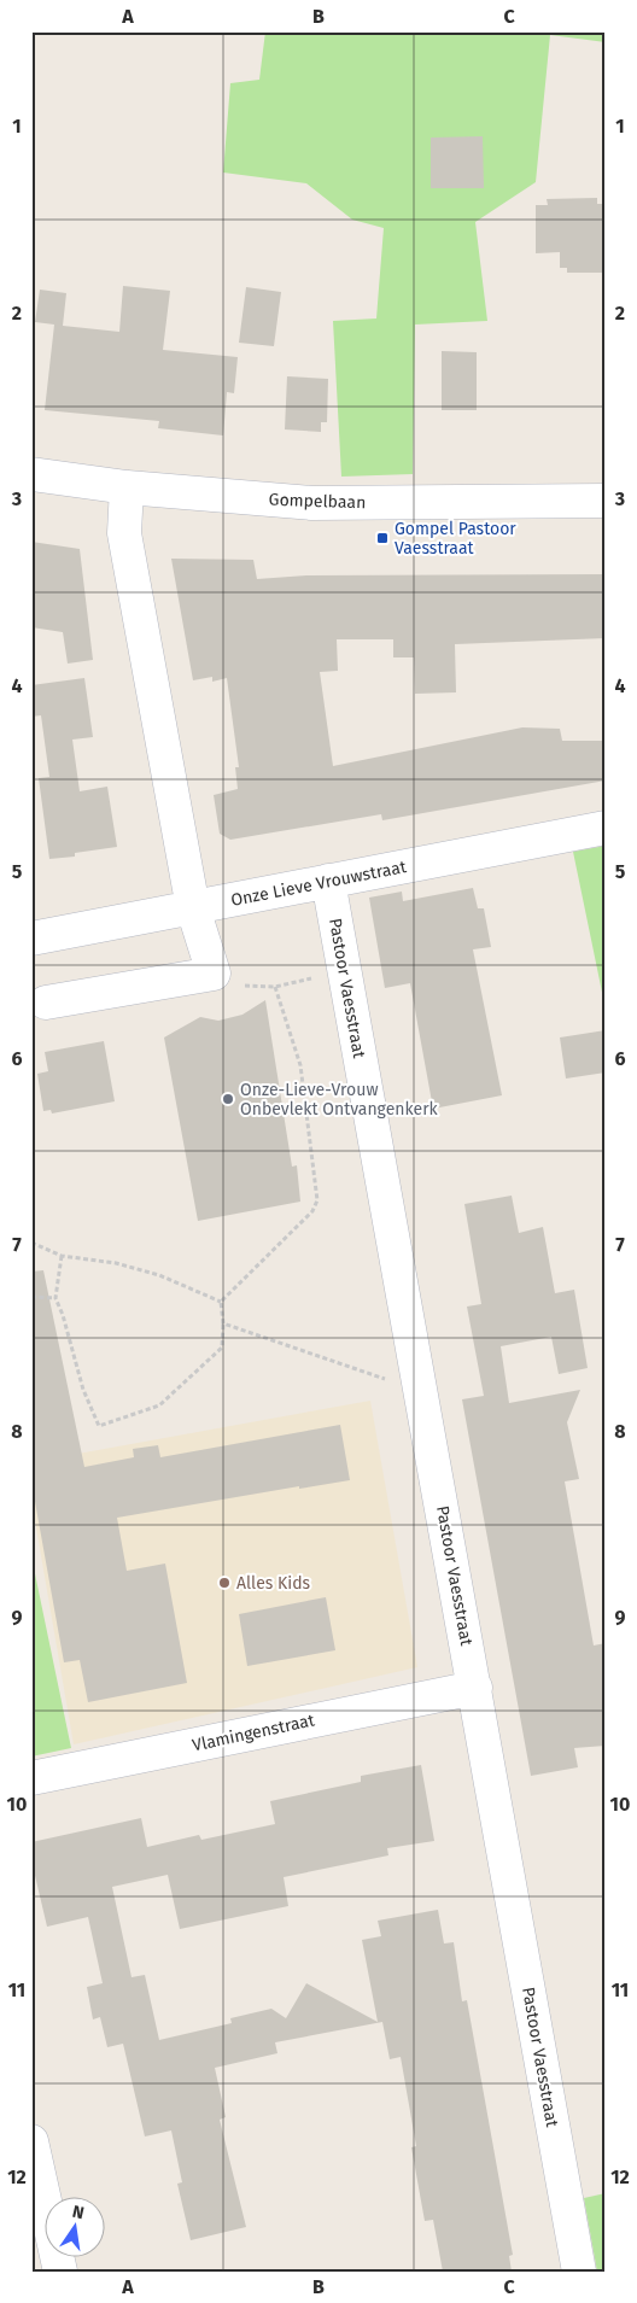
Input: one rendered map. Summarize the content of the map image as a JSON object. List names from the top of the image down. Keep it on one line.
{"streets":{"street":["Gompelbaan","Onze Lieve Vrouwstraat","Pastoor Vaesstraat","Vlamingenstraat"]},"crossings":[["Onze Lieve Vrouwstraat","Pastoor Vaesstraat"],["Pastoor Vaesstraat","Vlamingenstraat"]],"places":{"transit":["Gompel Pastoor Vaesstraat"],"other":["Onze-Lieve-Vrouw Onbevlekt Ontvangenkerk","Alles Kids"]},"north":"top","grid":{"columns":["A","B","C"],"rows":["1","2","3","4","5","6","7","8","9","10","11","12"]}}
